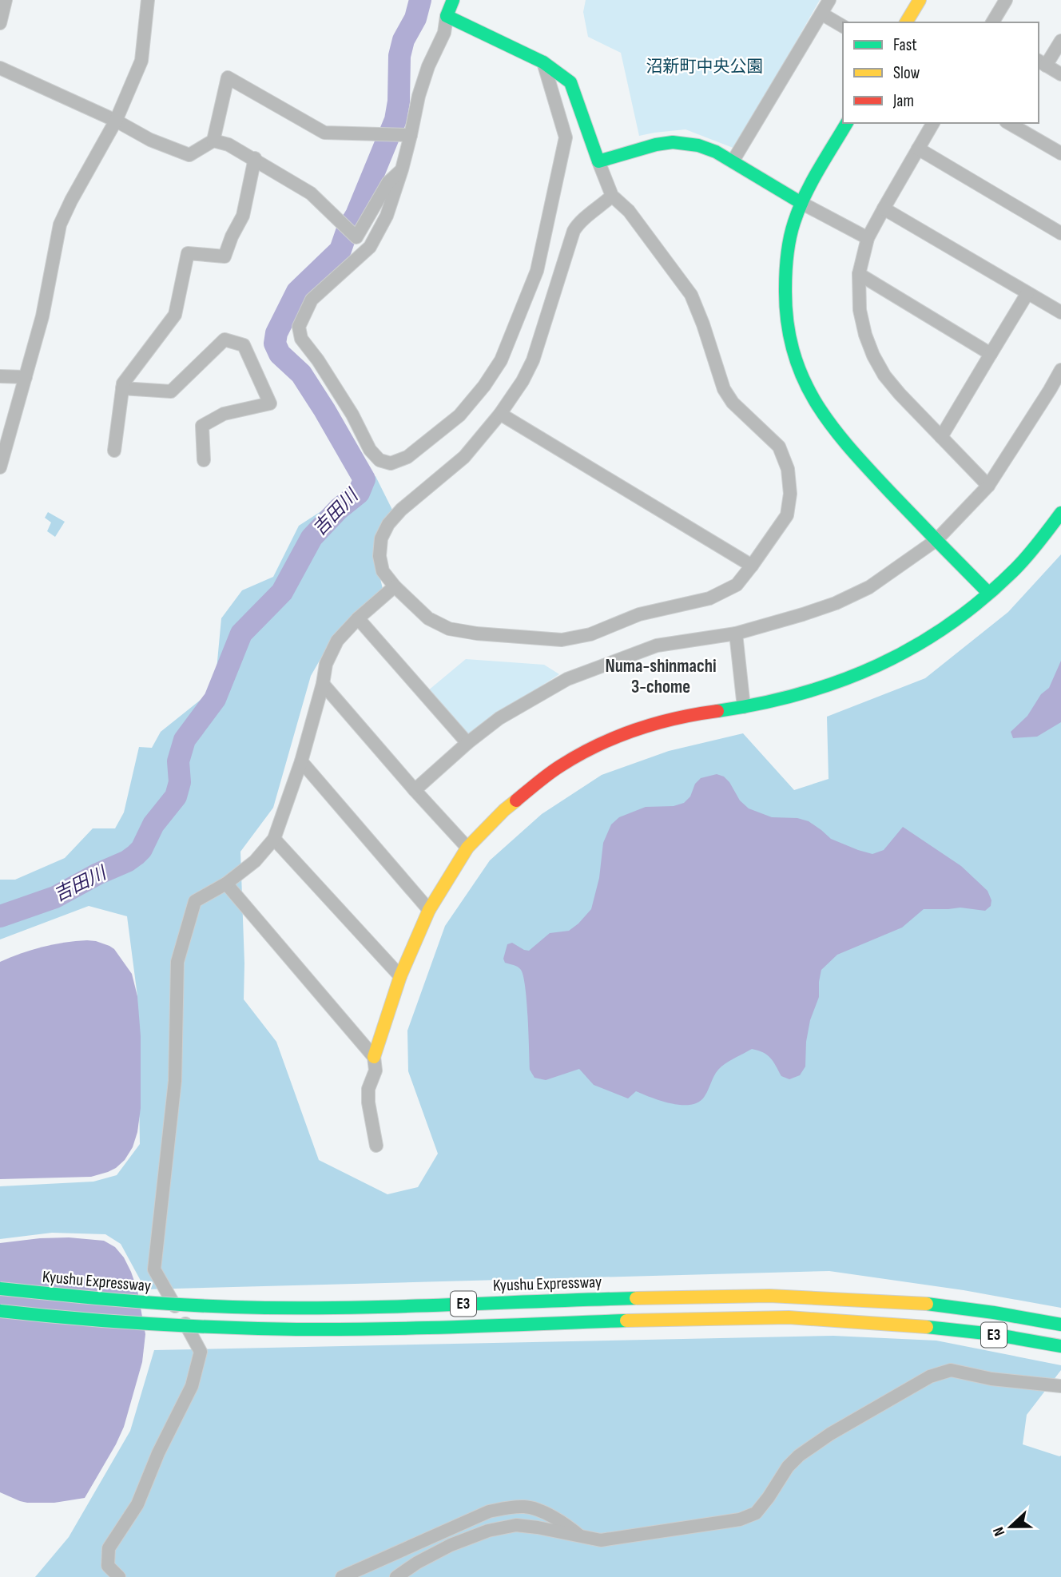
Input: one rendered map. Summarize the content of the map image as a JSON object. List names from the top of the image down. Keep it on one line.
{"streets":{"main road":["Kyushu Expressway","E3"]},"districts":["Numa-shinmachi 3-chome"],"water":["吉田川"],"parks":["沼新町中央公園"],"legend":["Fast","Slow","Jam"],"north":"left"}
